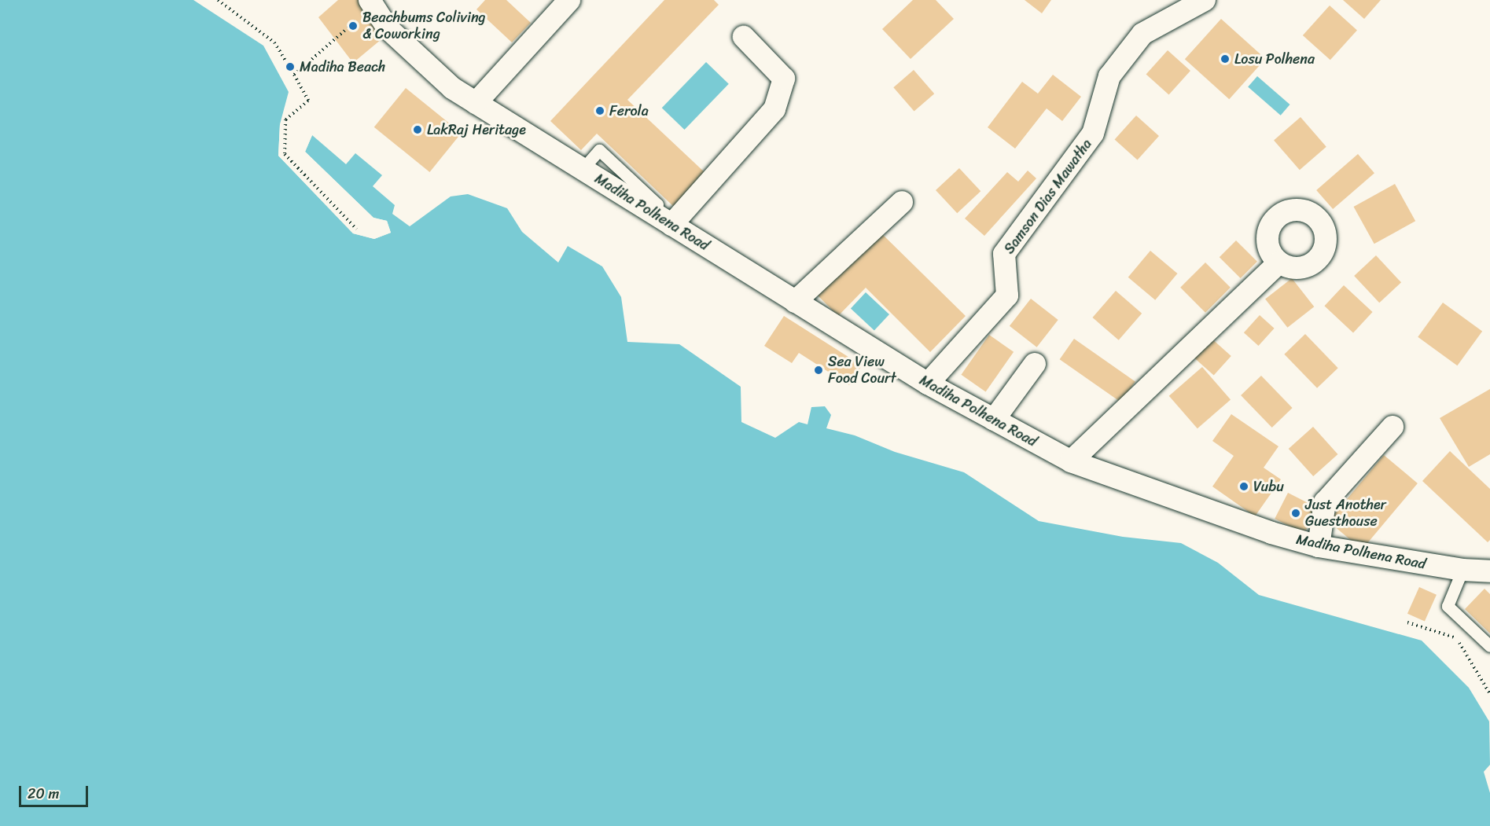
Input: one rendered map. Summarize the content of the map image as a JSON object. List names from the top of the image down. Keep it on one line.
{"streets":{"street":["Samson Dias Mawatha","Madiha Polhena Road"]},"crossings":[["Samson Dias Mawatha","Madiha Polhena Road"]],"places":["Beachbums Coliving & Coworking","Losu Polhena","Madiha Beach","Ferola","LakRaj Heritage","Sea View Food Court","Vubu","Just Another Guesthouse"],"scale_bar":"20 m"}
